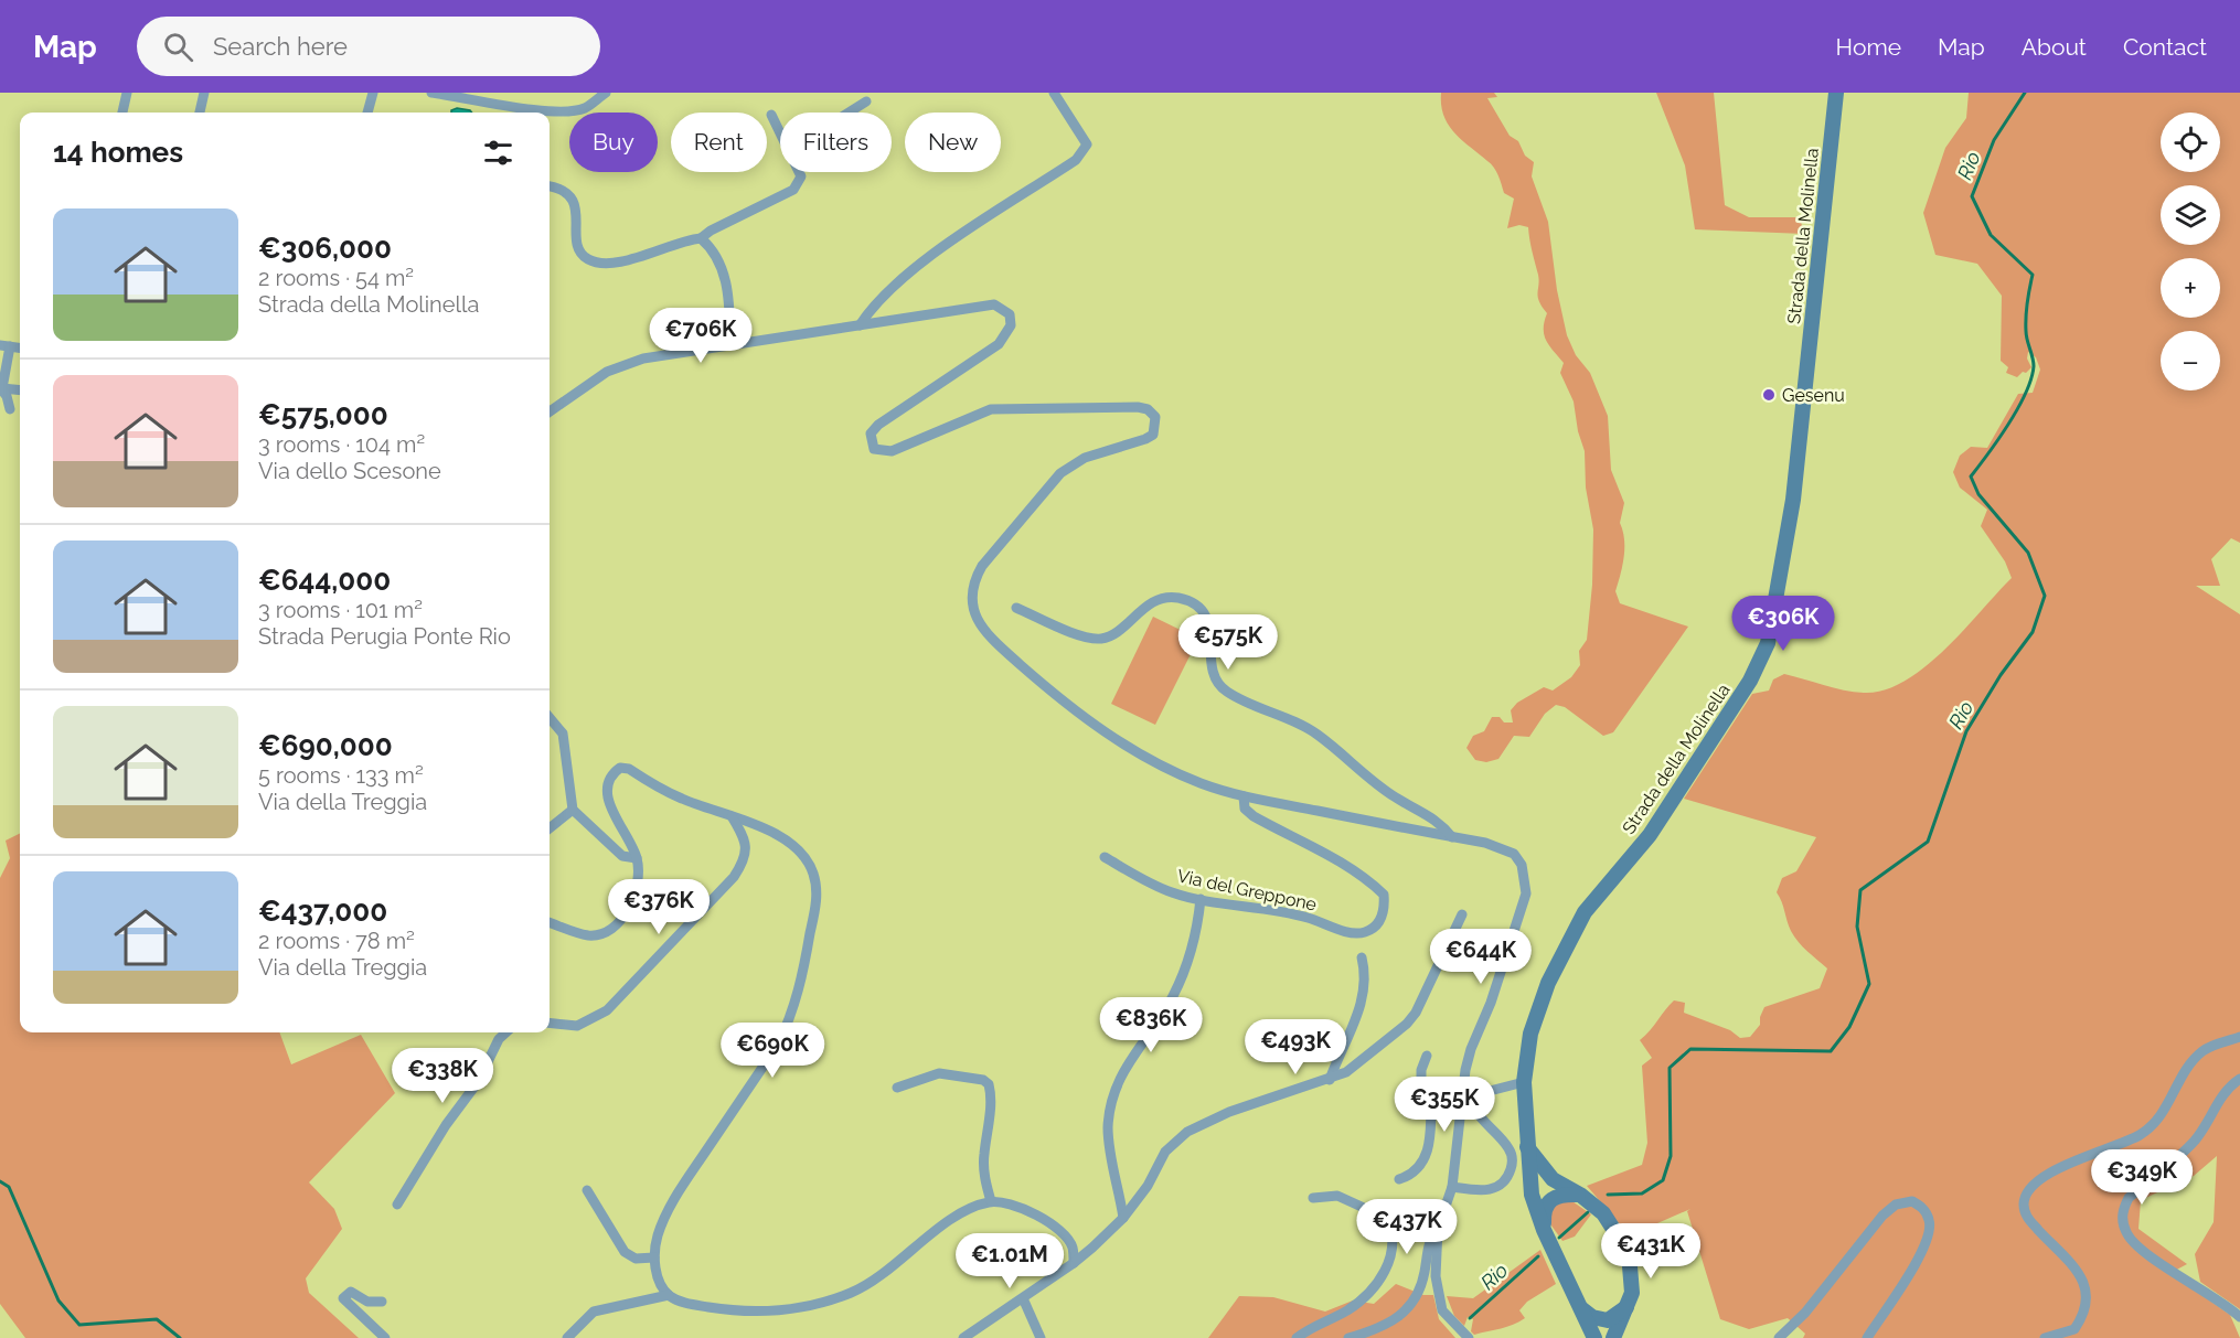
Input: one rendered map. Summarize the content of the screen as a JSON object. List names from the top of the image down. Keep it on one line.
{"streets":{"main road":["Strada della Molinella"],"street":["Via del Greppone"]},"water":["Rio"],"places":["Gesenu"],"page":{"header":"Map","search":"Search here","nav":["Home","Map","About","Contact"],"map_buttons":["+","−"],"chip":["Buy","Rent","Filters","New"],"heading":"14 homes","list":[{"name":"€306,000","note":"2 rooms · 54 m² · Strada della Molinella"},{"name":"€575,000","note":"3 rooms · 104 m² · Via dello Scesone"},{"name":"€644,000","note":"3 rooms · 101 m² · Strada Perugia Ponte Rio"},{"name":"€690,000","note":"5 rooms · 133 m² · Via della Treggia"},{"name":"€437,000","note":"2 rooms · 78 m² · Via della Treggia"}],"price":["€706K","€306K","€575K","€376K","€644K","€836K","€493K","€690K","€338K","€355K","€349K","€437K","€431K","€1.01M"]}}
